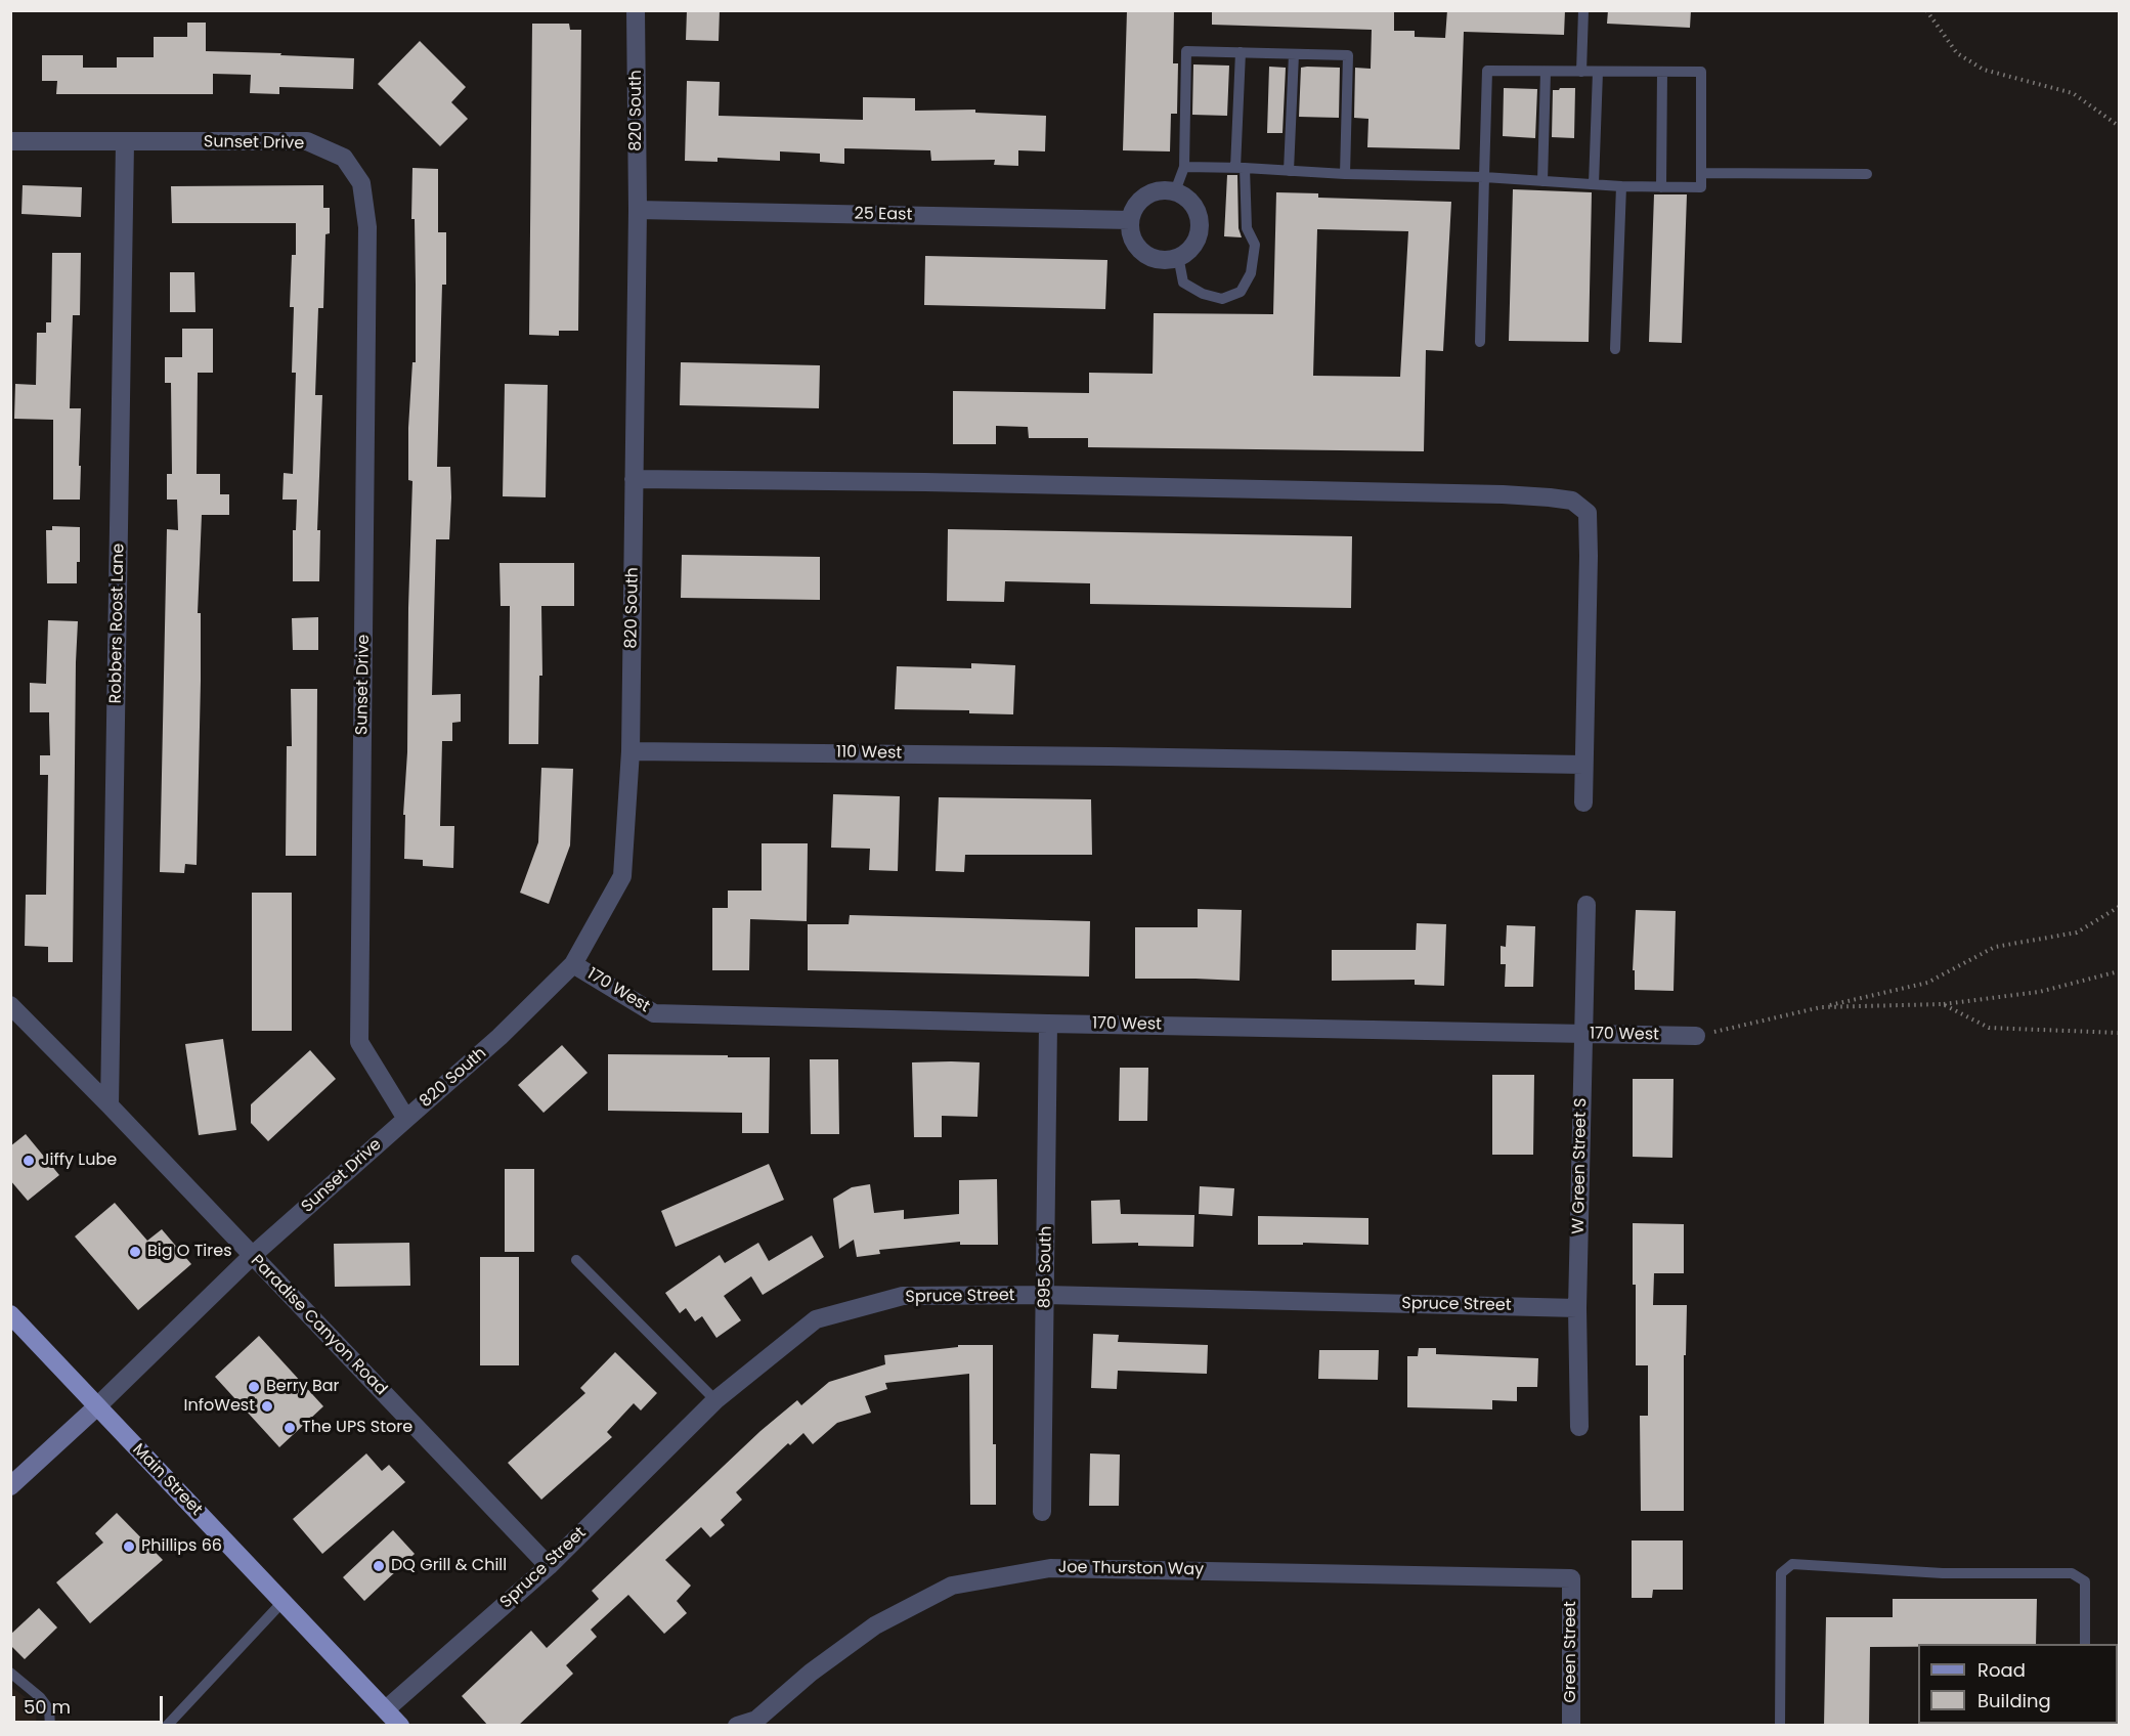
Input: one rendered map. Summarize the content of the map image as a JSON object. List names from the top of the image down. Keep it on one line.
{"streets":{"main road":["Main Street"],"street":["820 South","Sunset Drive","25 East","Robbers Roost Lane","110 West","170 West","W Green Street S","895 South","Spruce Street","Paradise Canyon Road","Joe Thurston Way","Green Street"]},"crossings":[["820 South","Sunset Drive"],["820 South","25 East"],["820 South","110 West"],["820 South","170 West"],["Sunset Drive","Robbers Roost Lane"],["Sunset Drive","Paradise Canyon Road"],["Sunset Drive","Main Street"],["Robbers Roost Lane","Paradise Canyon Road"],["170 West","W Green Street S"],["170 West","895 South"],["W Green Street S","Spruce Street"],["895 South","Spruce Street"],["Spruce Street","Paradise Canyon Road"],["Spruce Street","Main Street"],["Joe Thurston Way","Green Street"]],"places":["Jiffy Lube","Big O Tires","Berry Bar","InfoWest","The UPS Store","Phillips 66","DQ Grill & Chill"],"legend":["Road","Building"],"scale_bar":"50 m"}
